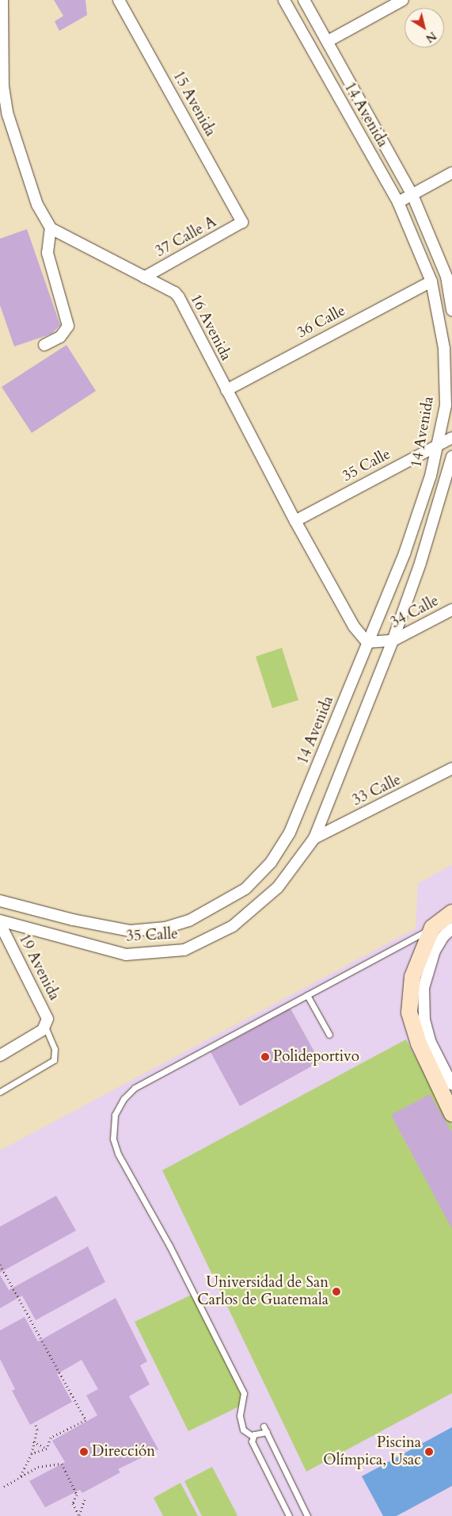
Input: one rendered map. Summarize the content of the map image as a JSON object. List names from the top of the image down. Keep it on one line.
{"streets":{"street":["15 Avenida","14 Avenida","37 Calle A","36 Calle","16 Avenida","35 Calle","34 Calle","33 Calle","19 Avenida"]},"crossings":[["15 Avenida","37 Calle A"],["14 Avenida","36 Calle"],["14 Avenida","16 Avenida"],["14 Avenida","35 Calle"],["14 Avenida","34 Calle"],["37 Calle A","16 Avenida"],["36 Calle","16 Avenida"],["16 Avenida","35 Calle"],["16 Avenida","34 Calle"],["35 Calle","33 Calle"]],"places":["Polideportivo","Universidad de San Carlos de Guatemala","Dirección","Piscina Olímpica, Usac"],"north":"bottom right"}
